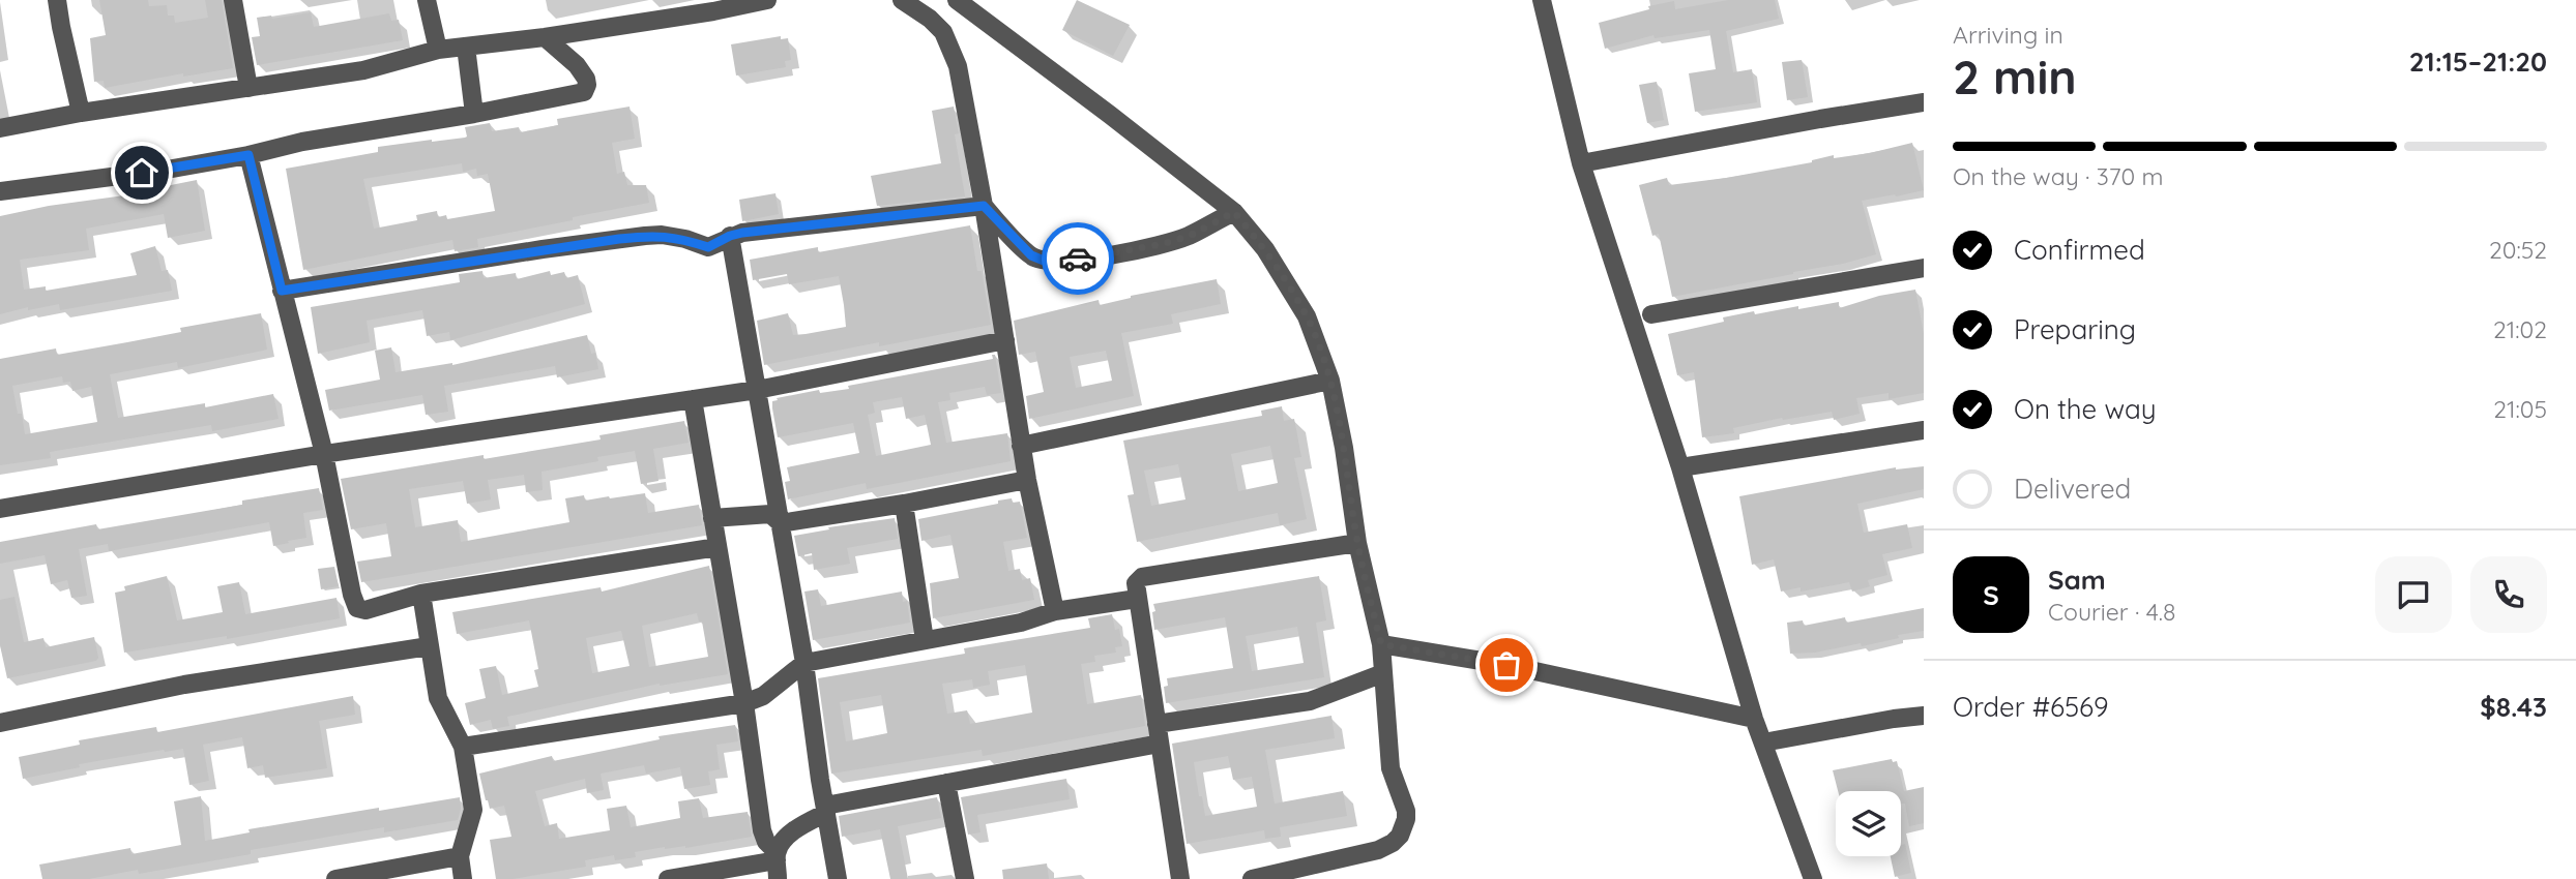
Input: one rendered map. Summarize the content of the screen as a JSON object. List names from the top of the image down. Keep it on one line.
{"page":{"heading":["2 min","Arriving in","21:15–21:20"],"panel":["Sam","Courier · 4.8","Order #6569","$8.43"],"bar":"On the way · 370 m","list":[["Confirmed","20:52"],["Preparing","21:02"],["On the way","21:05"],"Delivered"],"round":"S"}}
